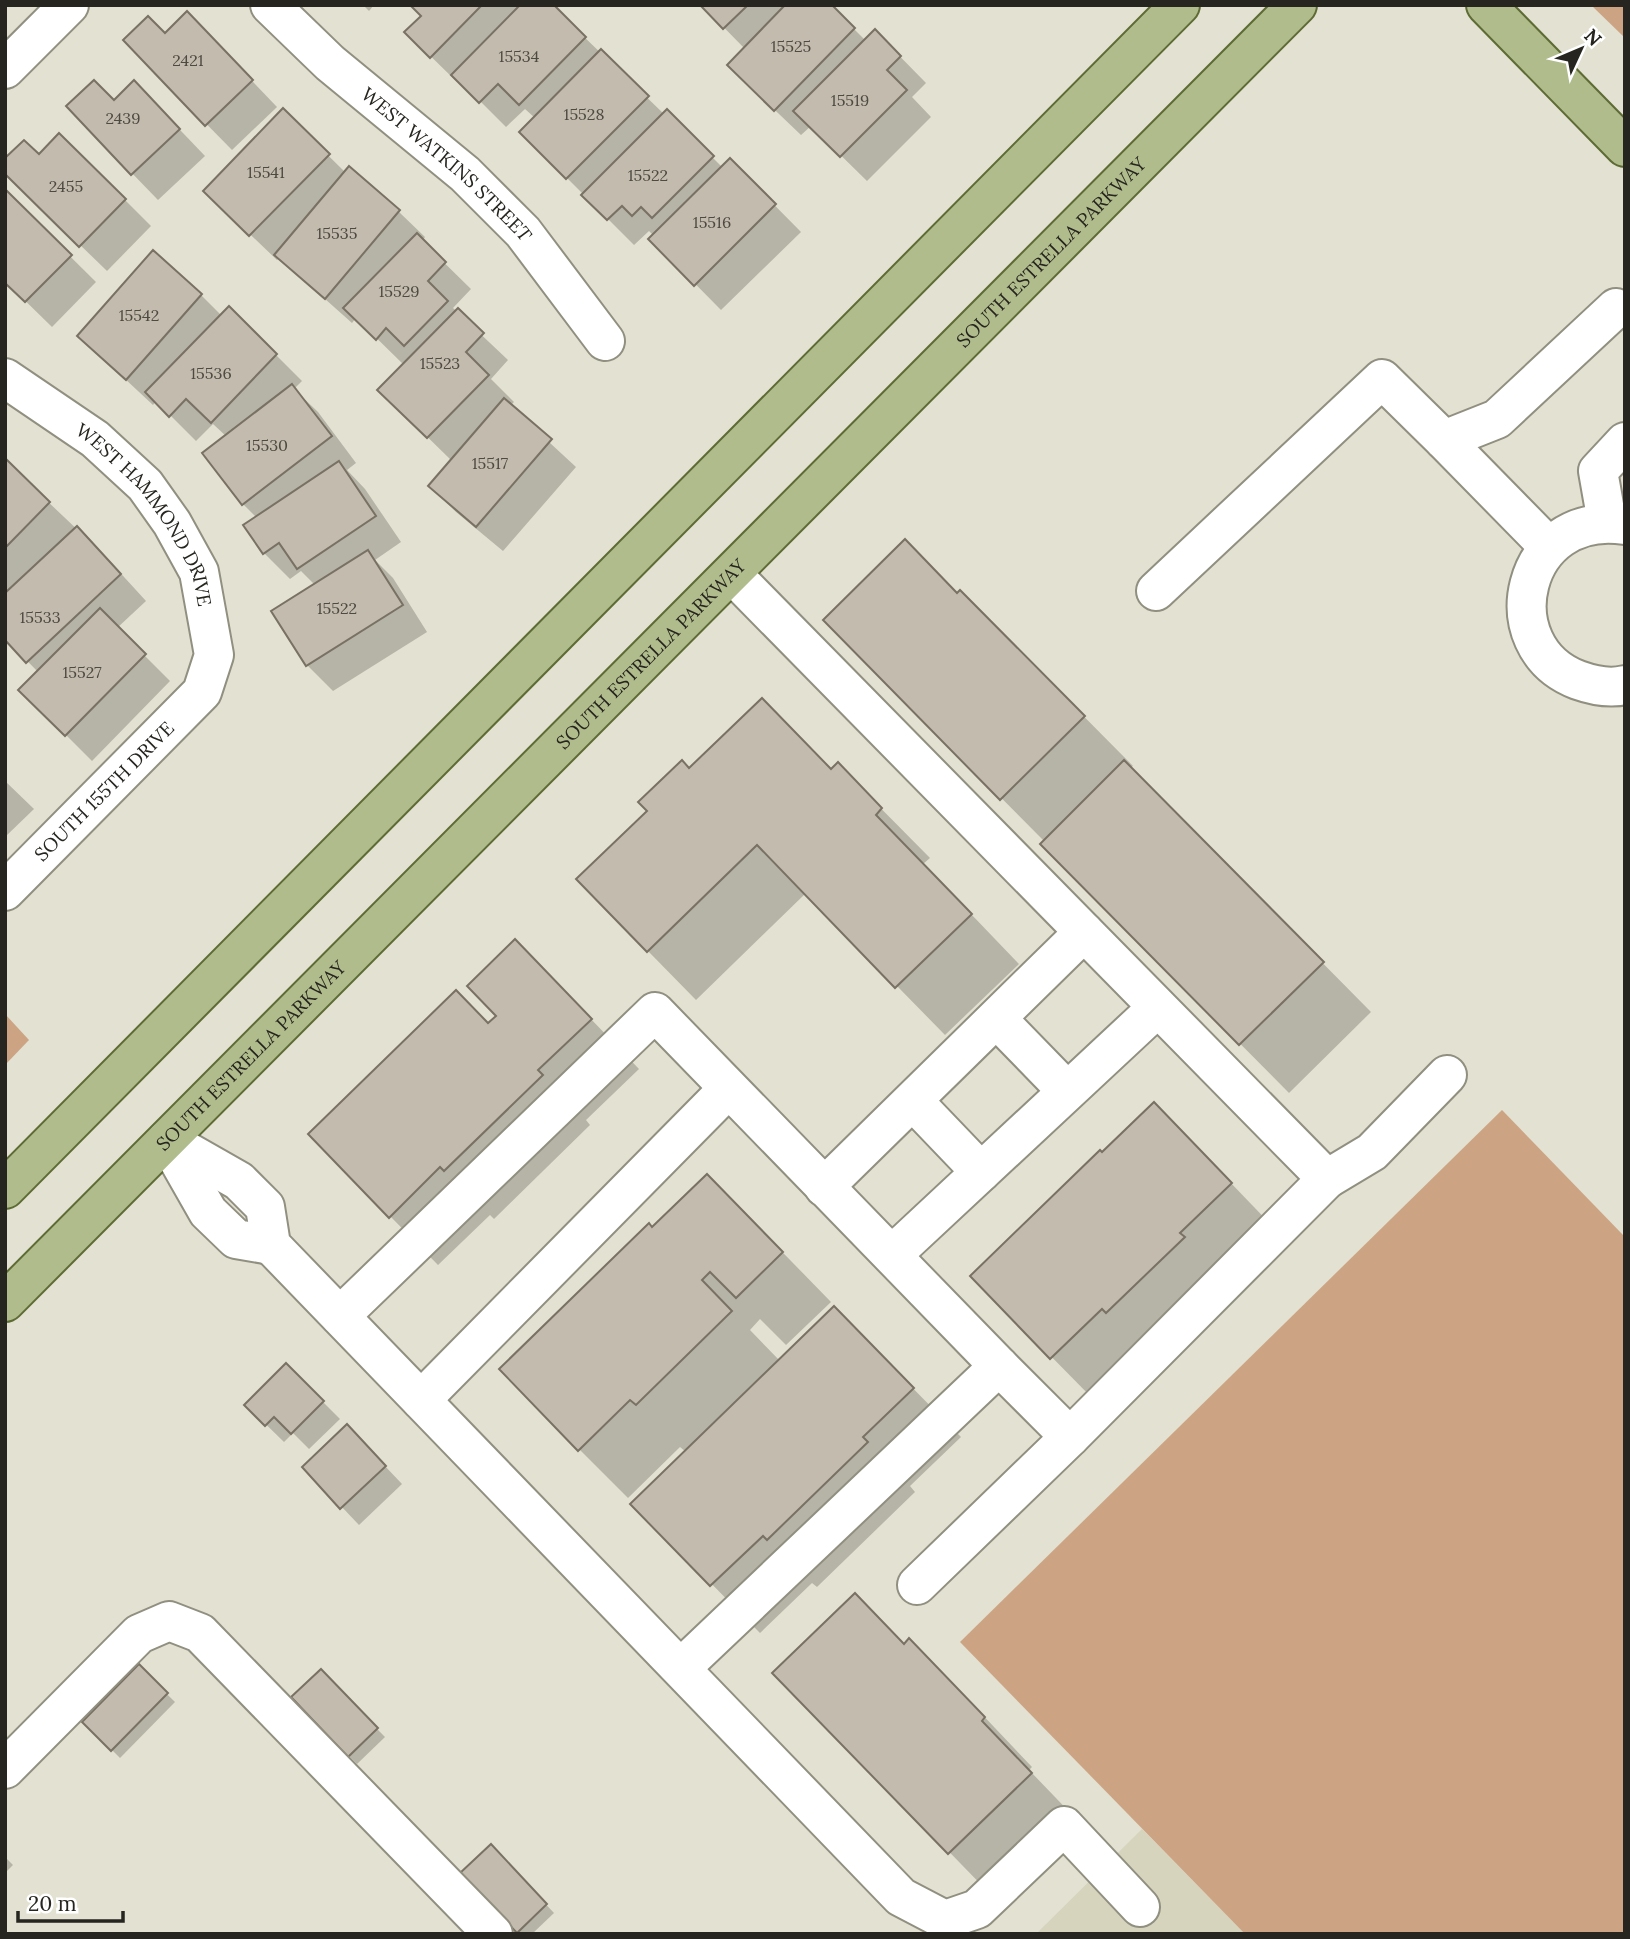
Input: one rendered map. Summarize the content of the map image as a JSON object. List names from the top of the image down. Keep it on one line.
{"streets":{"main road":["SOUTH ESTRELLA PARKWAY"],"street":["WEST WATKINS STREET","WEST HAMMOND DRIVE","SOUTH 155TH DRIVE"]},"crossings":[["WEST HAMMOND DRIVE","SOUTH 155TH DRIVE"]],"house_numbers":["15525","15534","2421","15519","15528","2439","15541","15522","2455","15516","15535","15529","15542","15523","15536","15530","15517","15522","15533","15527"],"scale_bar":"20 m","north":"top right"}
